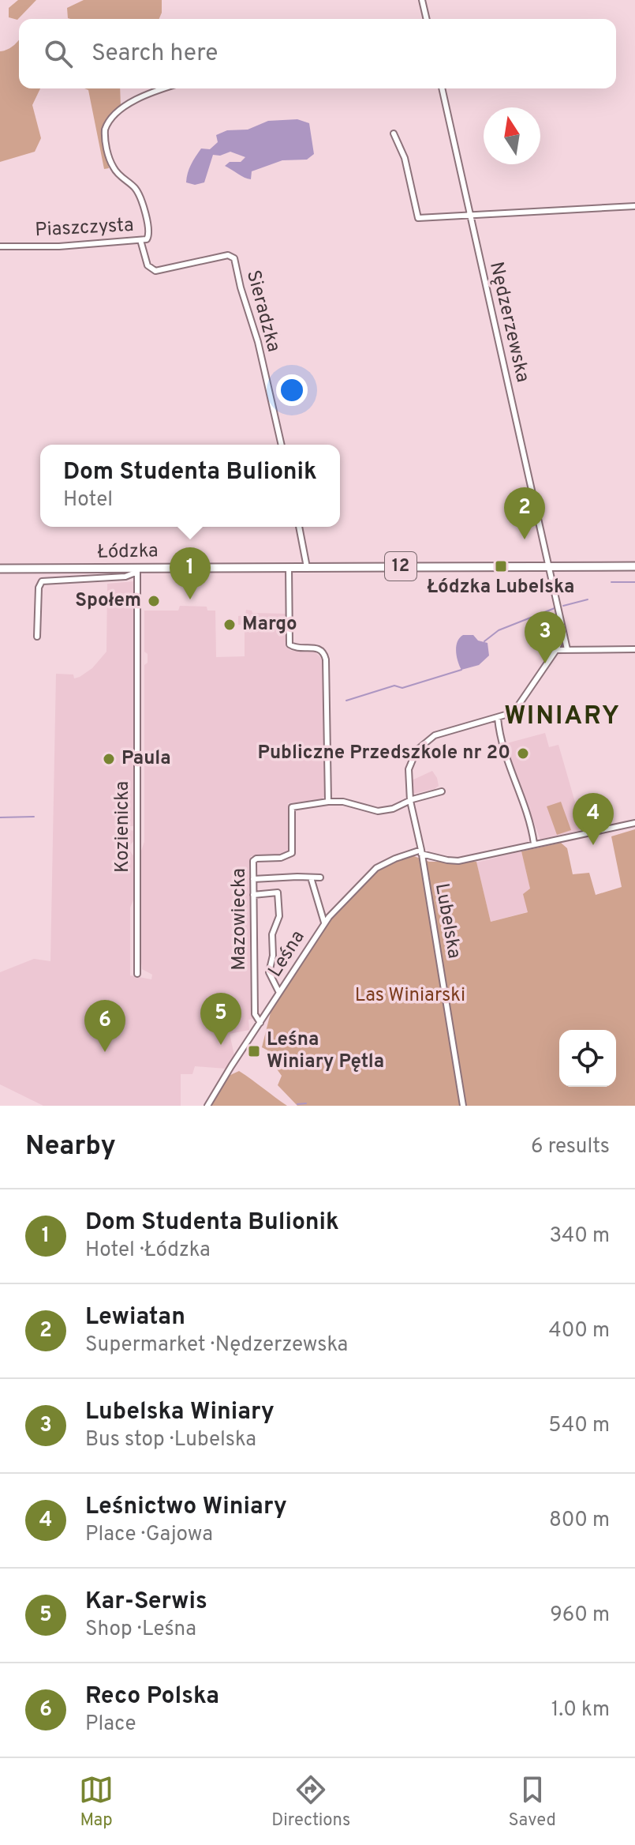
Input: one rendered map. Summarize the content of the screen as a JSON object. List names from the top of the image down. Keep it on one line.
{"streets":{"main road":["Łódzka","12"],"street":["Piaszczysta","Sieradzka","Nędzerzewska","Kozienicka","Mazowiecka","Lubelska","Leśna"]},"crossings":[["Piaszczysta","Sieradzka"],["Nędzerzewska","Łódzka"],["Łódzka","Kozienicka"],["Mazowiecka","Leśna"],["Lubelska","Leśna"]],"districts":["WINIARY"],"parks":["Las Winiarski"],"places":{"transit":["Łódzka Lubelska","Leśna Winiary Pętla"],"other":["Społem","Margo","Publiczne Przedszkole nr 20","Paula"]},"north":"top","page":{"search":"Search here","popup":["Dom Studenta Bulionik","Hotel"],"pins":["2","1","3","4","5","6"],"heading":["Nearby","6 results"],"list":[{"mark":"1","name":"Dom Studenta Bulionik","note":"Hotel · Łódzka","value":"340 m"},{"mark":"2","name":"Lewiatan","note":"Supermarket · Nędzerzewska","value":"400 m"},{"mark":"3","name":"Lubelska Winiary","note":"Bus stop · Lubelska","value":"540 m"},{"mark":"4","name":"Leśnictwo Winiary","note":"Place · Gajowa","value":"800 m"},{"mark":"5","name":"Kar-Serwis","note":"Shop · Leśna","value":"960 m"},{"mark":"6","name":"Reco Polska","note":"Place","value":"1.0 km"}],"nav":["Map","Directions","Saved"]}}
